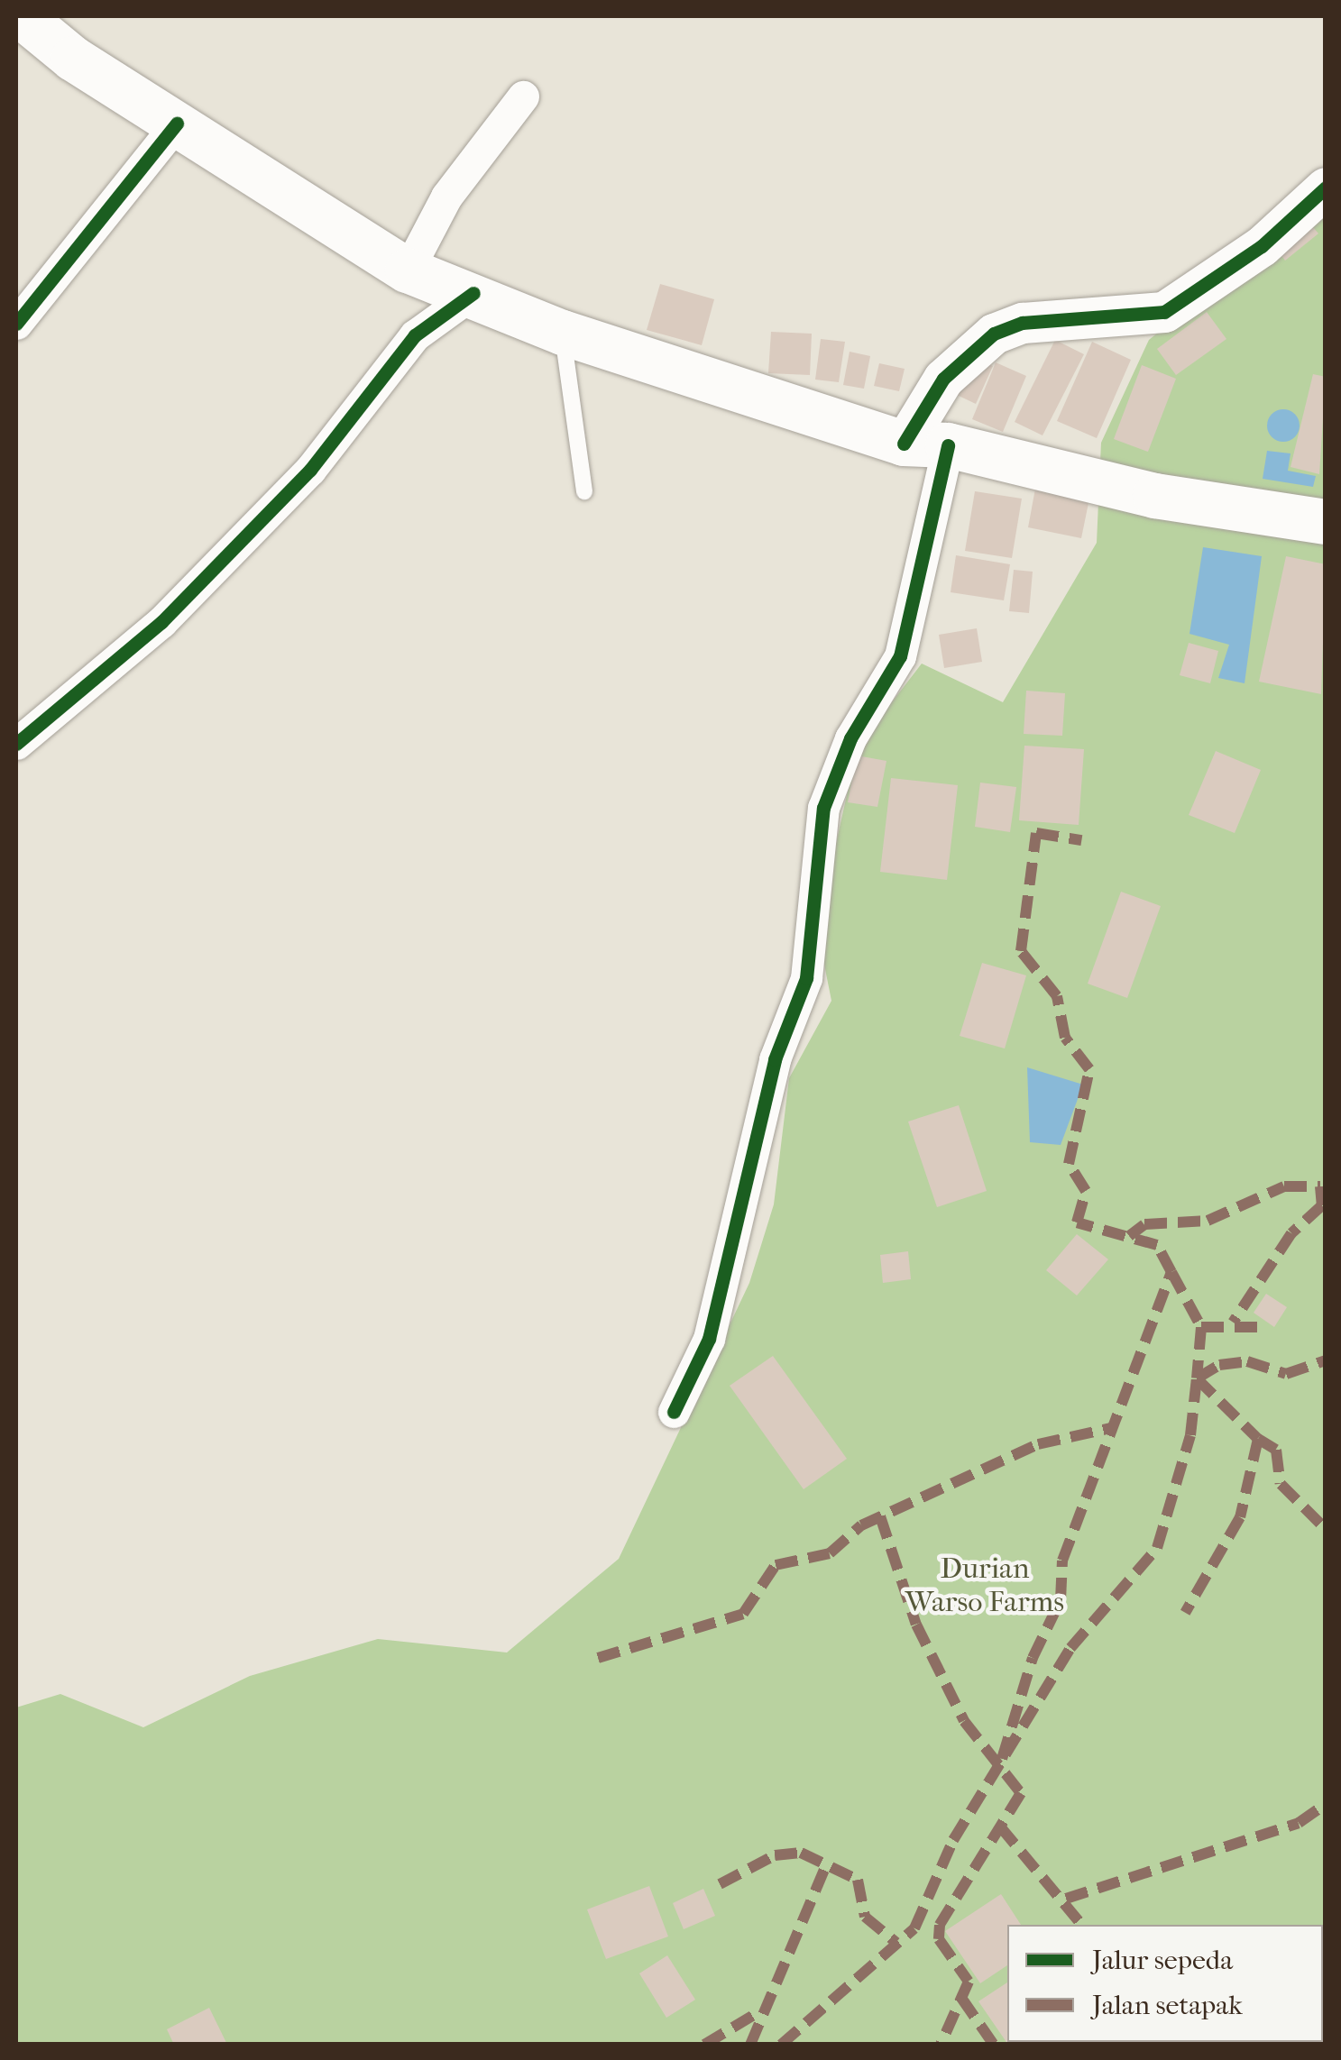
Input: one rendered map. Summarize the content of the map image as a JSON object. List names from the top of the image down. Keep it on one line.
{"parks":["Durian Warso Farms"],"legend":["Jalur sepeda","Jalan setapak"]}
